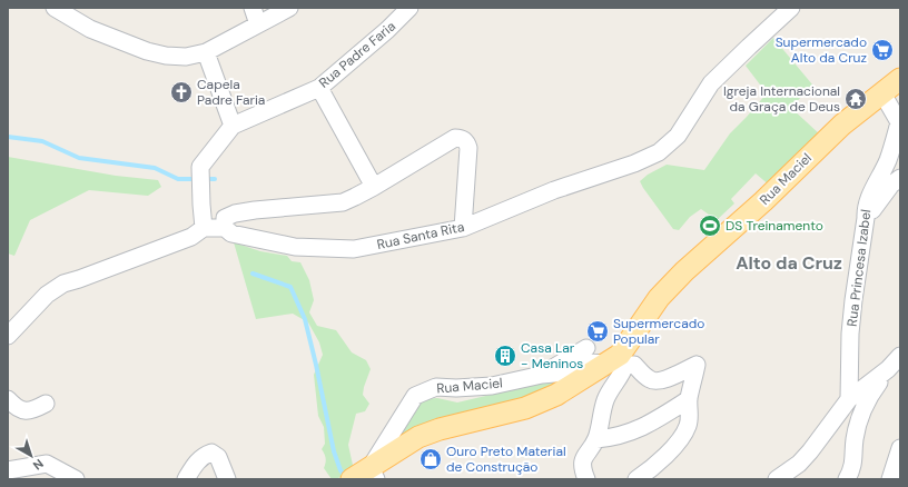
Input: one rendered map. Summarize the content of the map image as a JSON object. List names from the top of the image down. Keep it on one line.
{"streets":{"main road":["Rua Maciel"],"street":["Rua Padre Faria","Rua Santa Rita","Rua Princesa Izabel"]},"crossings":[["Rua Padre Faria","Rua Santa Rita"],["Rua Maciel","Rua Princesa Izabel"]],"districts":["Alto da Cruz"],"places":{"supermarket":["Supermercado Alto da Cruz","Supermercado Popular"],"church":["Capela Padre Faria"],"temple":["Igreja Internacional da Graça de Deus"],"sports":["DS Treinamento"],"building":["Casa Lar - Meninos"],"shop":["Ouro Preto Material de Construção"]},"north":"bottom right"}
